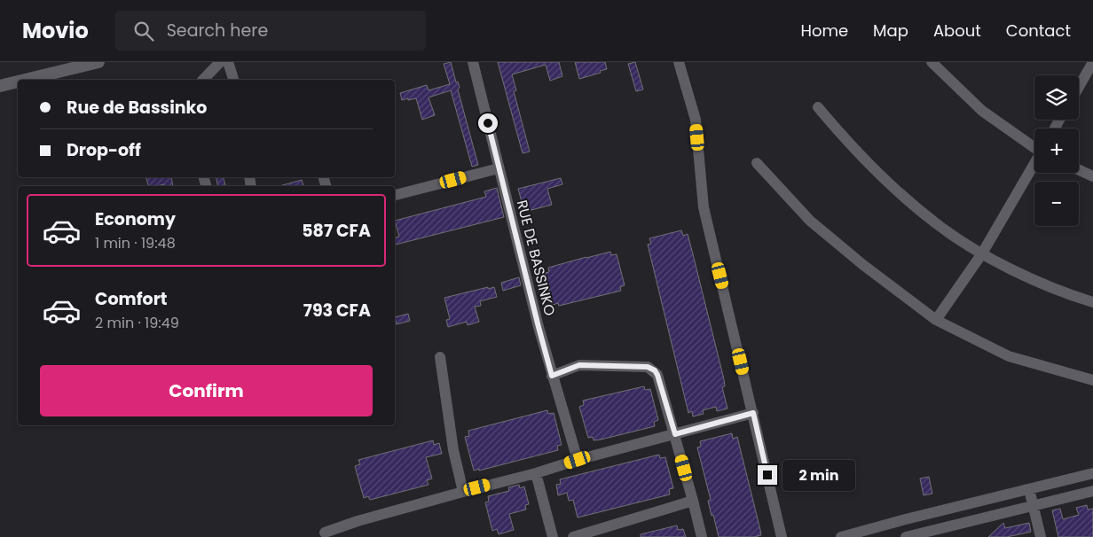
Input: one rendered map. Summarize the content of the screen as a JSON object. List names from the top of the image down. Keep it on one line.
{"streets":{"street":["RUE DE BASSINKO"]},"page":{"header":"Movio","search":"Search here","nav":["Home","Map","About","Contact"],"map_buttons":["+","−"],"banner":["Rue de Bassinko","Drop-off"],"list":[{"name":"Economy","note":"1 min · 19:48","value":"587 CFA"},{"name":"Comfort","note":"2 min · 19:49","value":"793 CFA"}],"buttons":"Confirm","bubble":"2 min"}}
